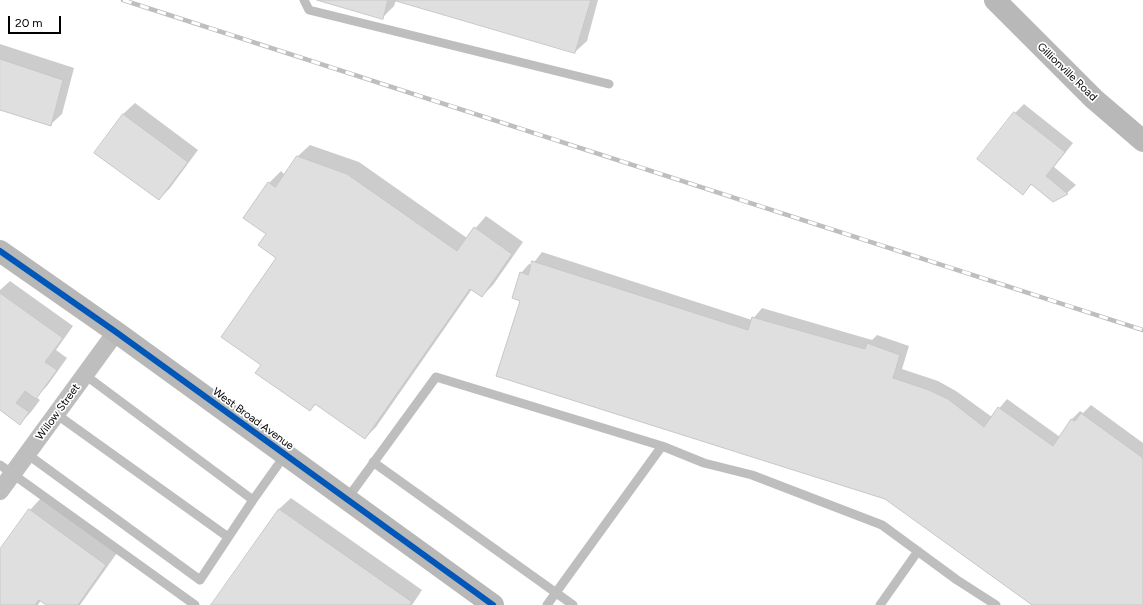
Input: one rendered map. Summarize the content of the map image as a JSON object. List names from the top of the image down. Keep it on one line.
{"streets":{"street":["Gillionville Road","Willow Street","West Broad Avenue"]},"crossings":[["Willow Street","West Broad Avenue"]],"scale_bar":"20 m"}
